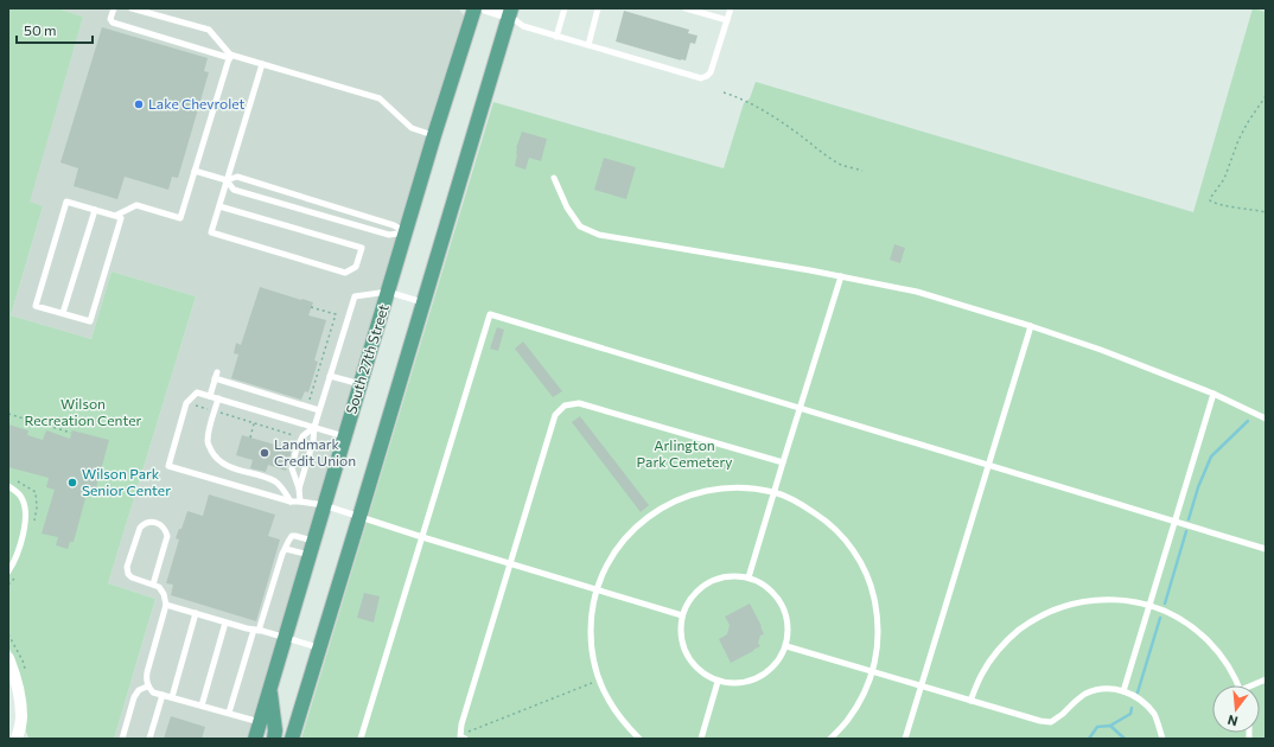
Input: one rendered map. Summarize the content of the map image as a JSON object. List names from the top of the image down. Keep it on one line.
{"streets":{"main road":["South 27th Street"]},"parks":["Wilson Recreation Center","Arlington Park Cemetery"],"places":["Lake Chevrolet","Landmark Credit Union","Wilson Park Senior Center"],"scale_bar":"50 m","north":"bottom"}
